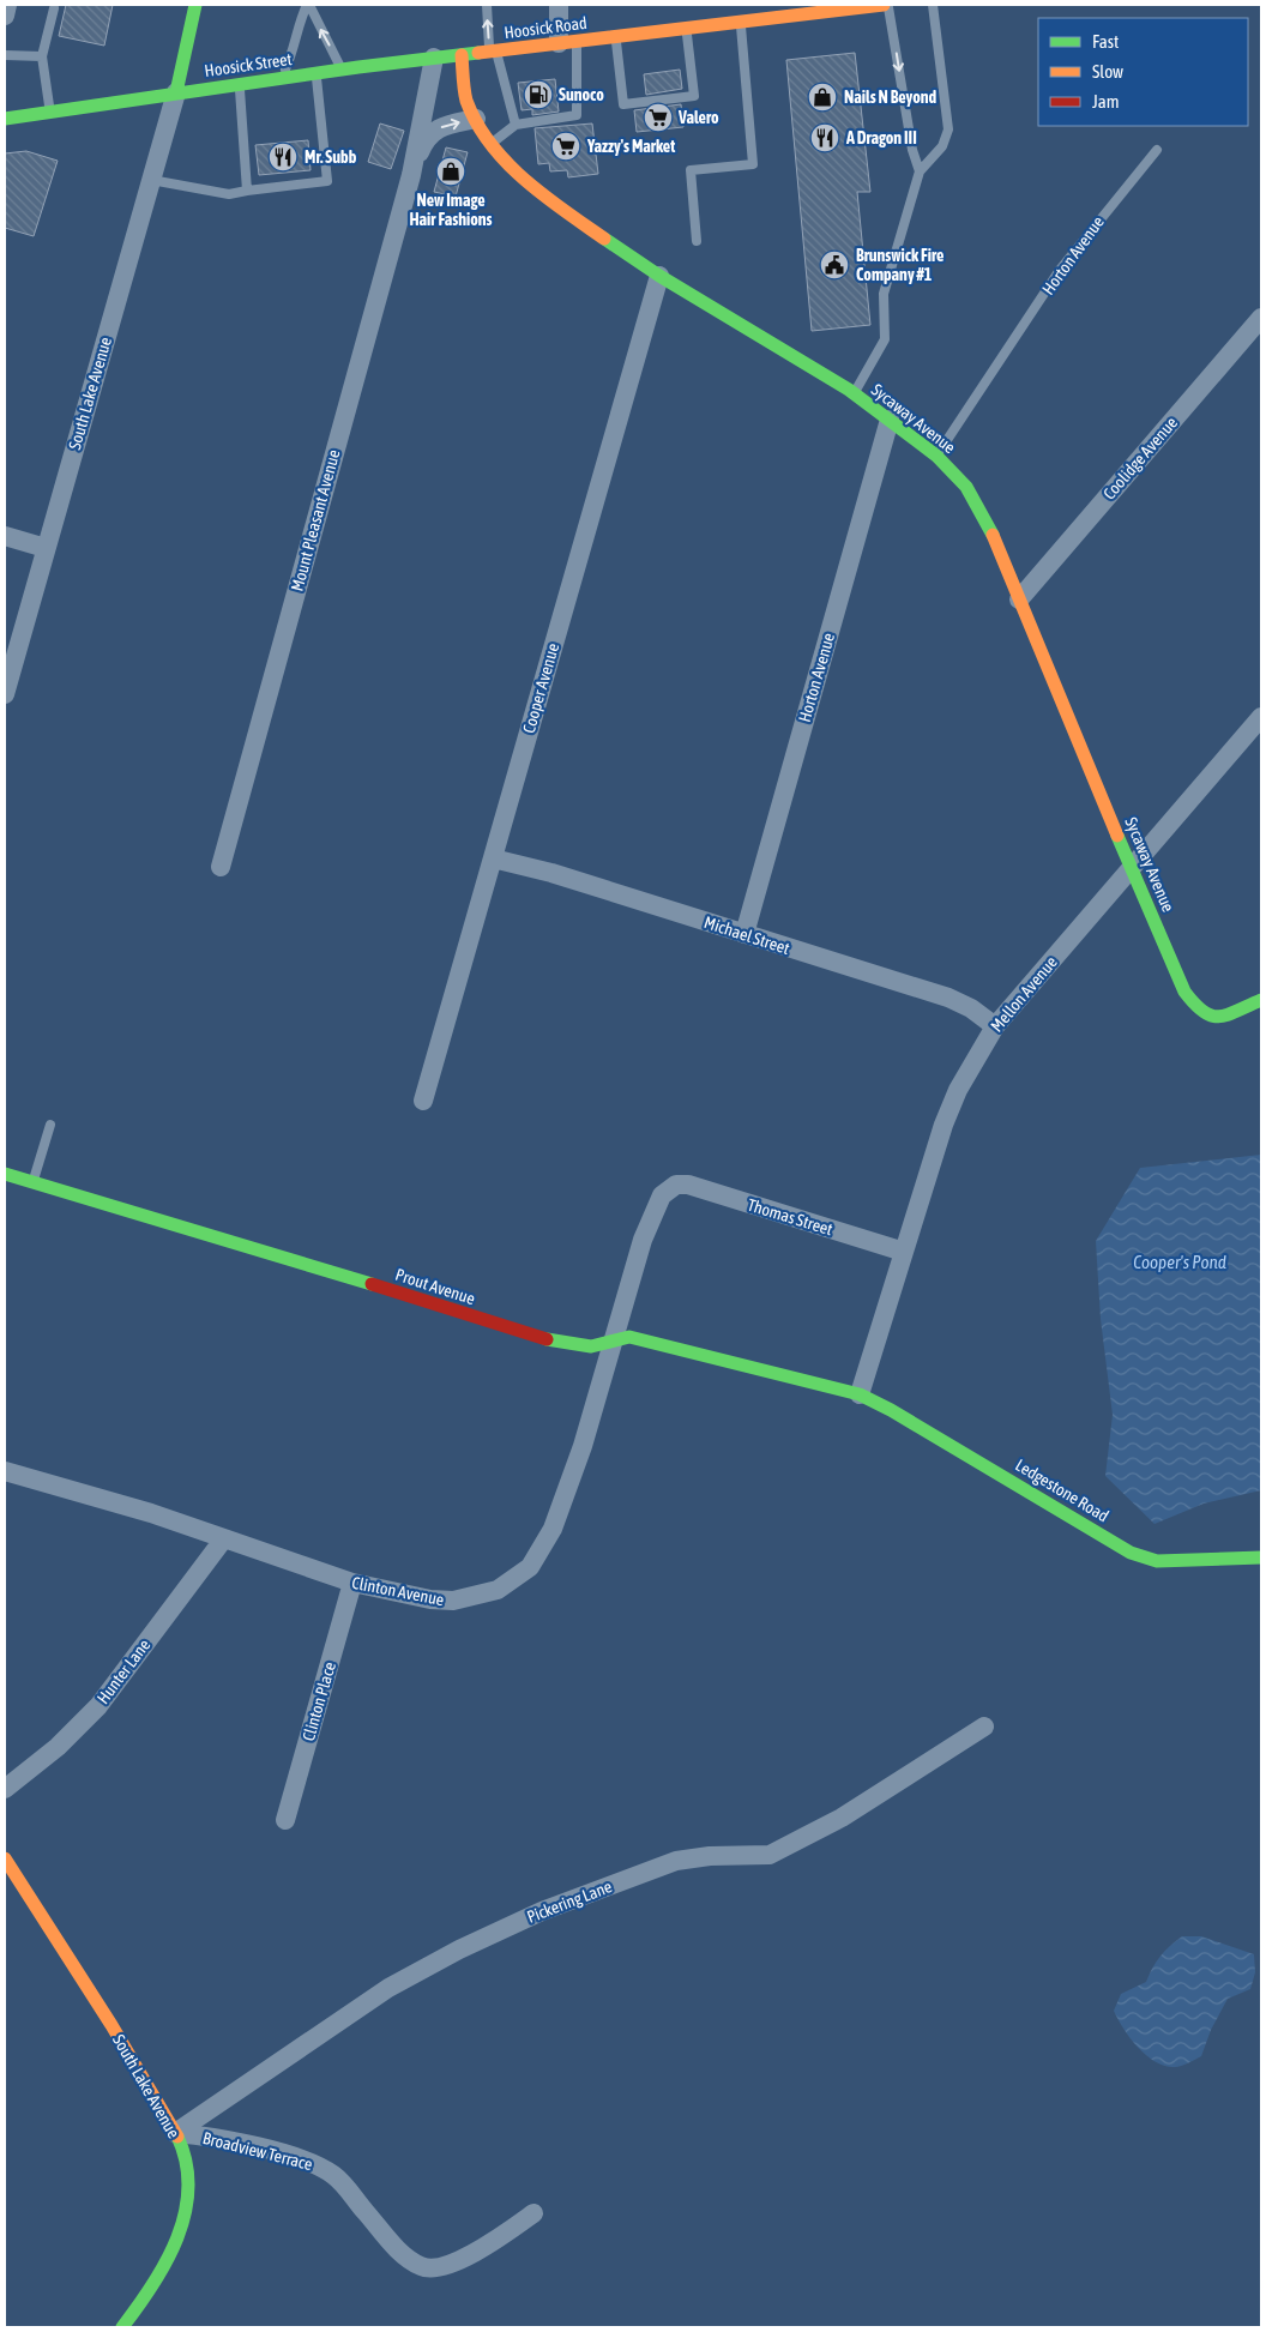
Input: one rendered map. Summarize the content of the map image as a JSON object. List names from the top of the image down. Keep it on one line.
{"streets":{"main road":["Hoosick Road","Hoosick Street","South Lake Avenue","Sycaway Avenue","Prout Avenue","Ledgestone Road"],"street":["Horton Avenue","Coolidge Avenue","Mount Pleasant Avenue","Cooper Avenue","Michael Street","Mellon Avenue","Thomas Street","Clinton Avenue","Hunter Lane","Clinton Place","Pickering Lane","Broadview Terrace"]},"crossings":[["Hoosick Road","Hoosick Street"],["Hoosick Street","South Lake Avenue"],["Hoosick Street","Sycaway Avenue"],["Hoosick Street","Mount Pleasant Avenue"],["Horton Avenue","Sycaway Avenue"],["Horton Avenue","Michael Street"],["South Lake Avenue","Pickering Lane"],["South Lake Avenue","Broadview Terrace"],["Sycaway Avenue","Coolidge Avenue"],["Sycaway Avenue","Mount Pleasant Avenue"],["Sycaway Avenue","Cooper Avenue"],["Sycaway Avenue","Mellon Avenue"],["Cooper Avenue","Michael Street"],["Michael Street","Mellon Avenue"],["Mellon Avenue","Thomas Street"],["Mellon Avenue","Prout Avenue"],["Mellon Avenue","Ledgestone Road"],["Thomas Street","Clinton Avenue"],["Prout Avenue","Ledgestone Road"],["Prout Avenue","Clinton Avenue"],["Clinton Avenue","Hunter Lane"],["Clinton Avenue","Clinton Place"],["Pickering Lane","Broadview Terrace"]],"water":["Cooper's Pond"],"places":{"fuel station":["Sunoco"],"shop":["Nails N Beyond","New Image Hair Fashions"],"supermarket":["Valero","Yazzy's Market"],"restaurant":["A Dragon III","Mr. Subb"],"public building":["Brunswick Fire Company #1"]},"legend":["Fast","Slow","Jam"]}
